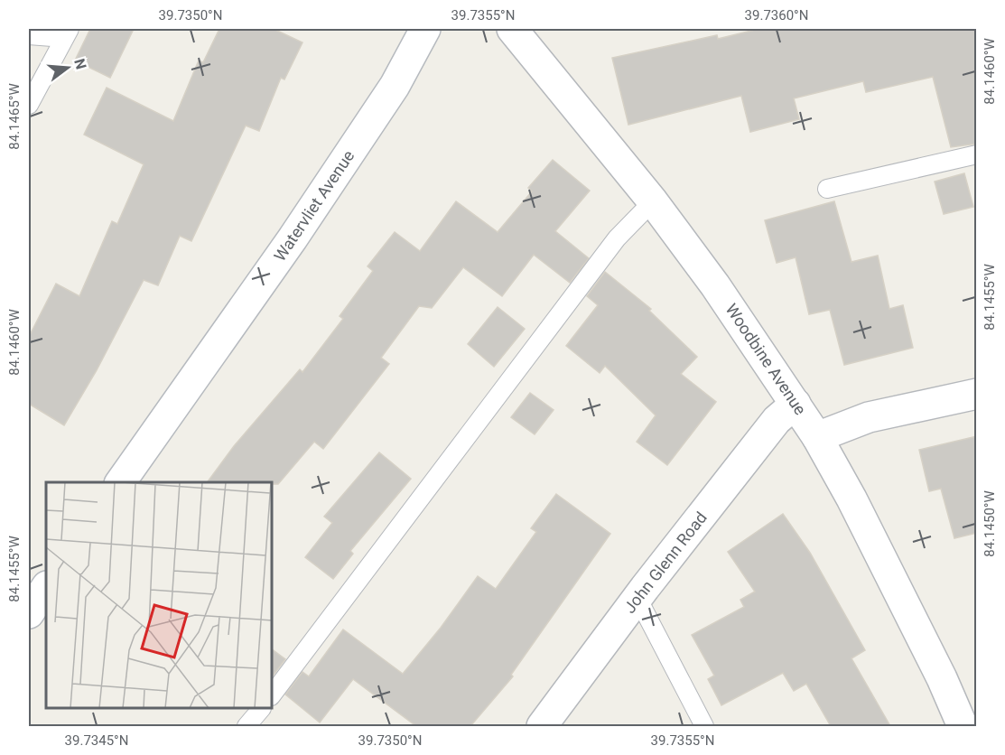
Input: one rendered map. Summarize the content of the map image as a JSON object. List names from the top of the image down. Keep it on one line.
{"streets":{"street":["Watervliet Avenue","Woodbine Avenue","John Glenn Road"]},"crossings":[["Woodbine Avenue","John Glenn Road"]],"north":"right","coordinates":["39.7350°N","39.7355°N","39.7360°N","84.1460°W","84.1465°W","84.1455°W","84.1450°W","39.7345°N"]}
